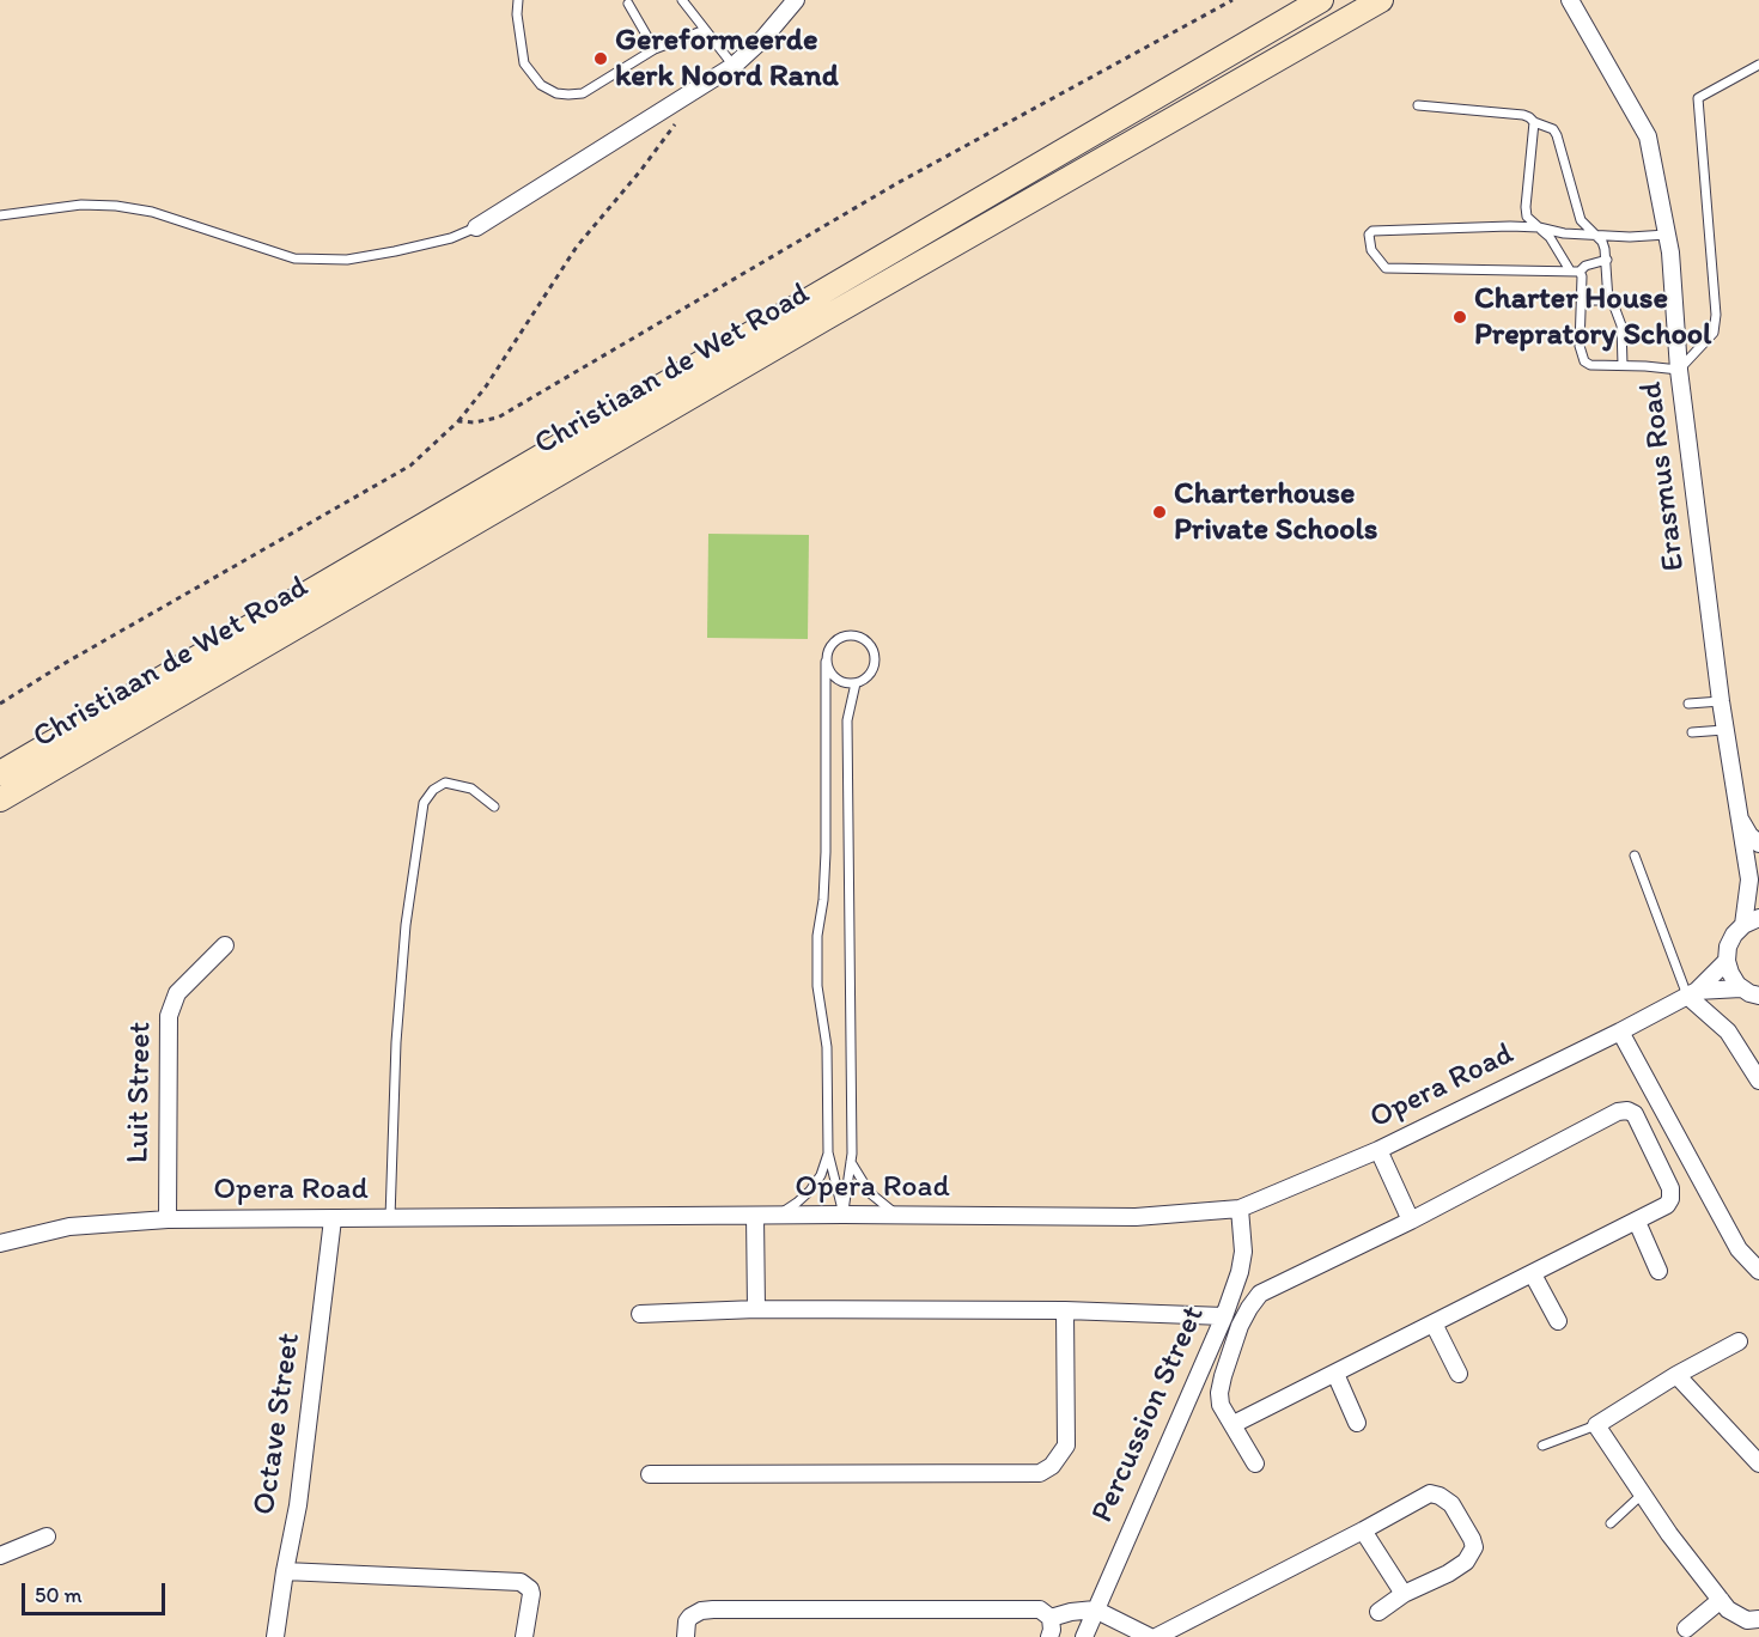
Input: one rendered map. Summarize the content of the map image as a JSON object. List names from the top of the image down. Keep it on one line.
{"streets":{"main road":["Christiaan de Wet Road"],"street":["Erasmus Road","Opera Road","Luit Street","Percussion Street","Octave Street"]},"crossings":[["Opera Road","Luit Street"],["Opera Road","Percussion Street"],["Opera Road","Octave Street"]],"places":["Gereformeerde kerk Noord Rand","Charter House Prepratory School","Charterhouse Private Schools"],"scale_bar":"50 m"}
